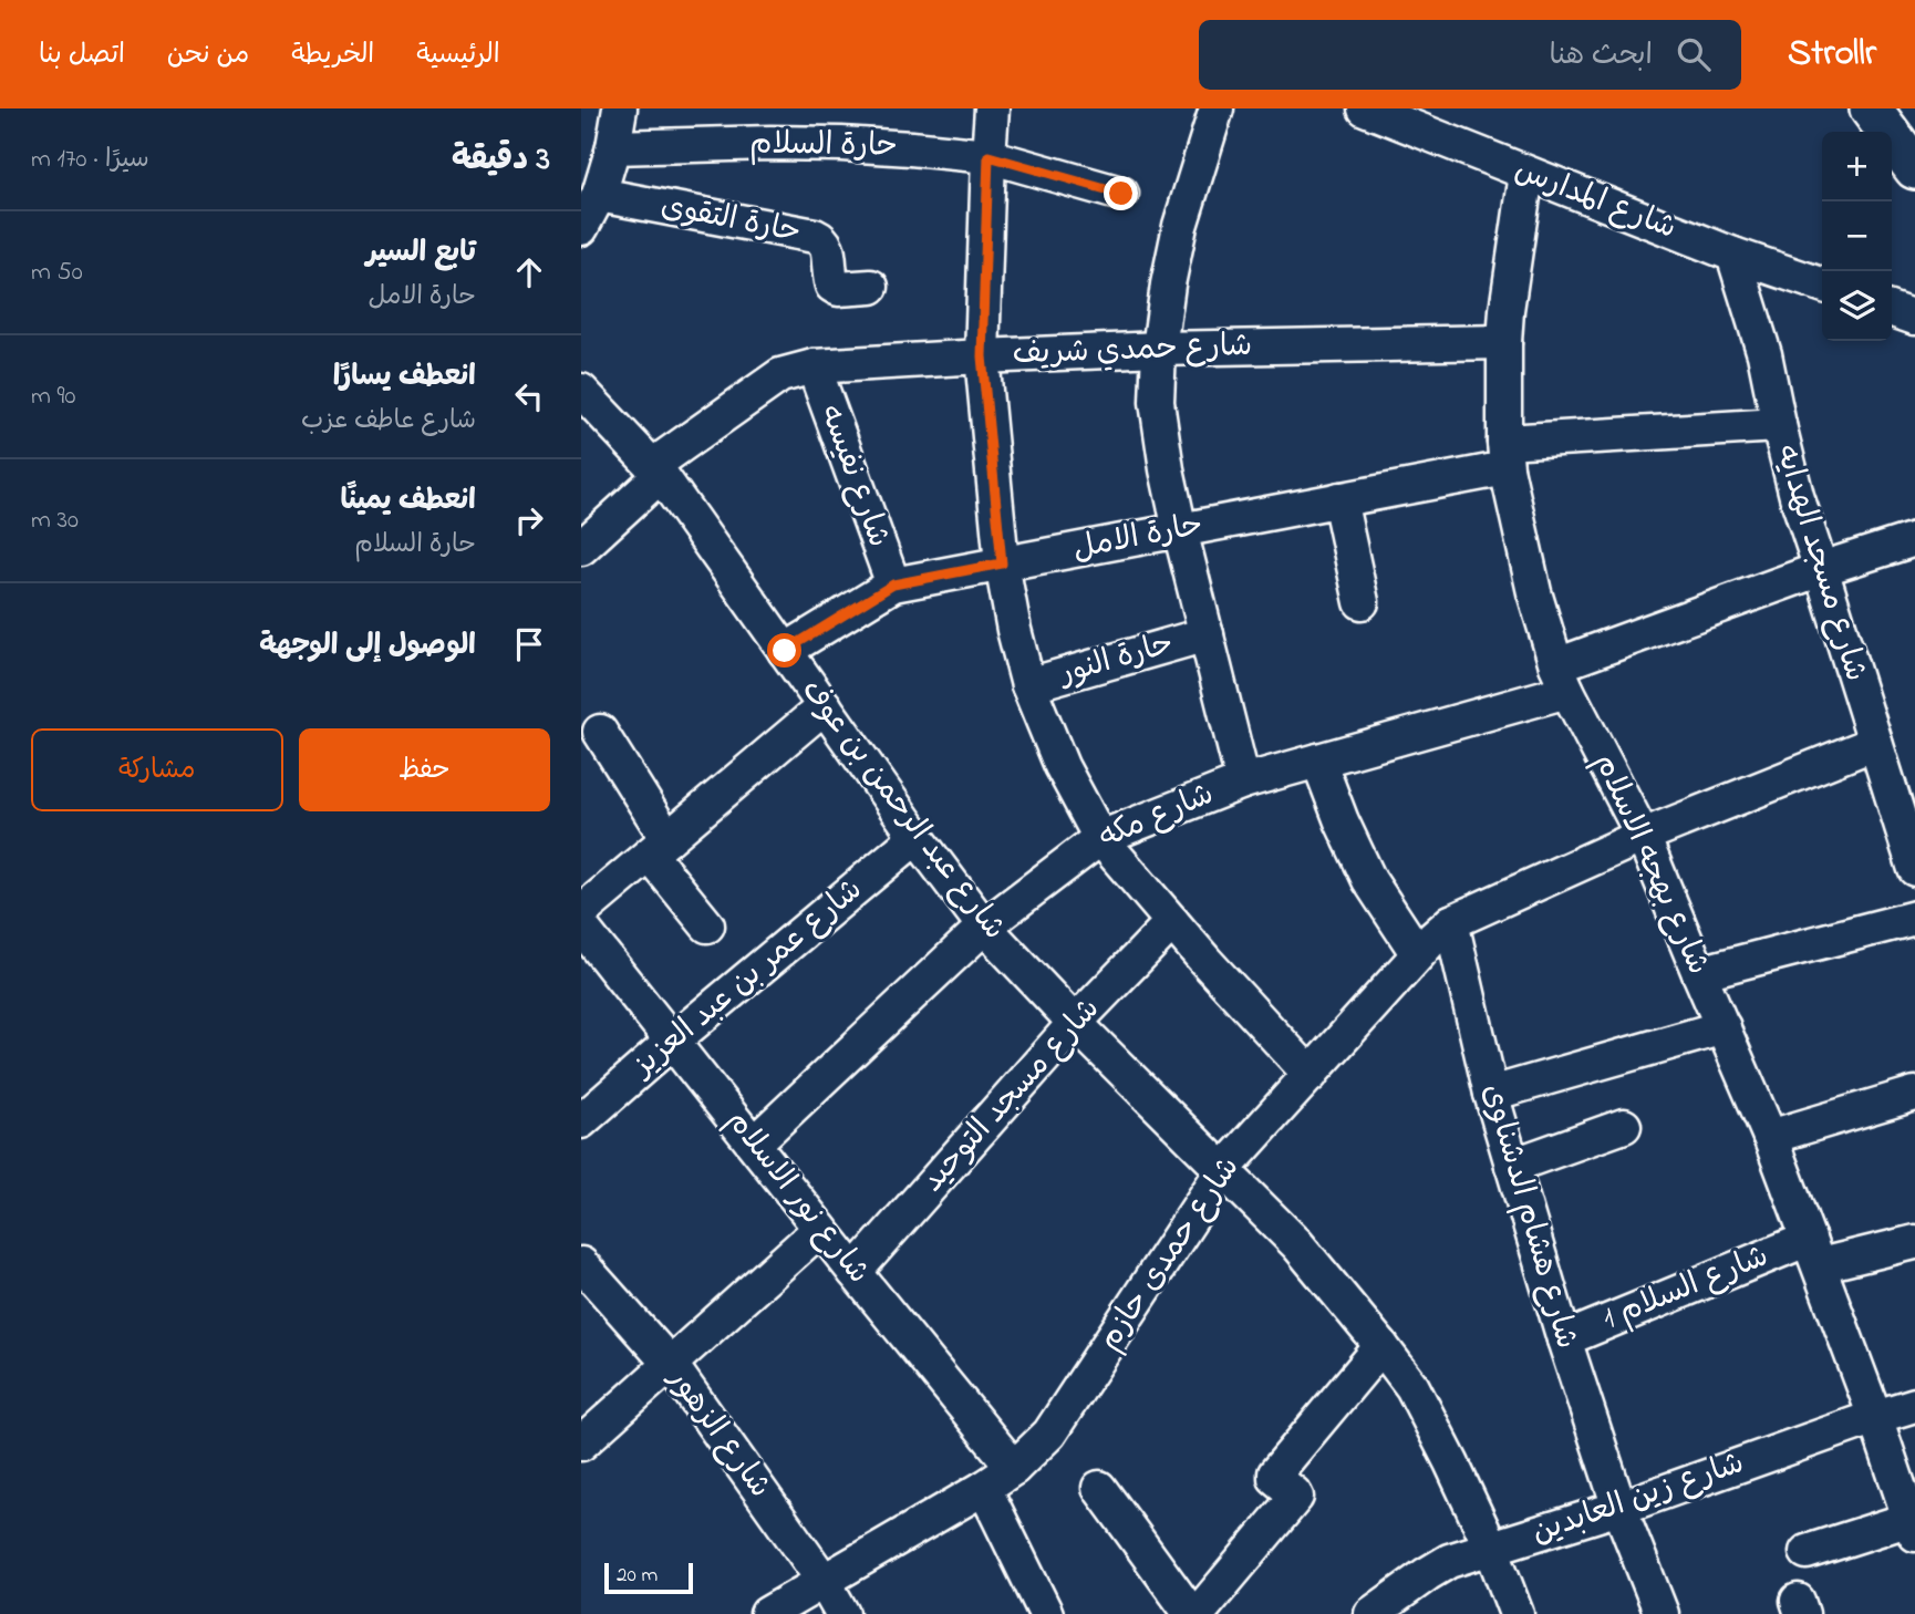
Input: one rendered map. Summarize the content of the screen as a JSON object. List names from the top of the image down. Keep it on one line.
{"streets":{"street":["حارة السلام","شارع المدارس","حارة التقوى","شارع حمدي شريف","شارع نفيسه","حارة الامل","شارع مسجد الهدايه","حارة النور","شارع عبد الرحمن بن عوف","شارع مكه","شارع بهجه الاسلام","شارع عمر بن عبد العزيز","شارع مسجد التوحيد","شارع نور الاسلام","شارع هشام الدشناوى","شارع حمدى حازم","شارع السلام 1","شارع الزهور","شارع زين العابدين"]},"crossings":[["شارع المدارس","شارع مسجد الهدايه"],["شارع المدارس","شارع بهجه الاسلام"],["شارع حمدي شريف","شارع نفيسه"],["شارع حمدي شريف","شارع عبد الرحمن بن عوف"],["شارع حمدي شريف","شارع بهجه الاسلام"],["شارع نفيسه","حارة الامل"],["حارة الامل","شارع مسجد الهدايه"],["حارة الامل","شارع عبد الرحمن بن عوف"],["حارة الامل","شارع بهجه الاسلام"],["شارع مسجد الهدايه","شارع مكه"],["شارع مسجد الهدايه","شارع حمدى حازم"],["شارع عبد الرحمن بن عوف","شارع مكه"],["شارع عبد الرحمن بن عوف","شارع عمر بن عبد العزيز"],["شارع عبد الرحمن بن عوف","شارع مسجد التوحيد"],["شارع عبد الرحمن بن عوف","شارع حمدى حازم"],["شارع عبد الرحمن بن عوف","شارع زين العابدين"],["شارع مكه","شارع بهجه الاسلام"],["شارع مكه","شارع نور الاسلام"],["شارع بهجه الاسلام","شارع حمدى حازم"],["شارع بهجه الاسلام","شارع السلام 1"],["شارع بهجه الاسلام","شارع زين العابدين"],["شارع عمر بن عبد العزيز","شارع نور الاسلام"],["شارع مسجد التوحيد","شارع نور الاسلام"],["شارع نور الاسلام","شارع حمدى حازم"],["شارع هشام الدشناوى","شارع حمدى حازم"],["شارع هشام الدشناوى","شارع السلام 1"],["شارع هشام الدشناوى","شارع زين العابدين"],["شارع حمدى حازم","شارع الزهور"]],"scale_bar":"20 m","page":{"header":"Strollr","search":"ابحث هنا","nav":["الرئيسية","الخريطة","من نحن","اتصل بنا"],"heading":["3 دقيقة","سيرًا · 170 m"],"map_buttons":["+","−"],"list":[["تابع السير","حارة الامل","50 m"],["انعطف يسارًا","شارع عاطف عزب","90 m"],["انعطف يمينًا","حارة السلام","30 m"],"الوصول إلى الوجهة"],"buttons":["حفظ","مشاركة"],"scale":"20 m"}}
